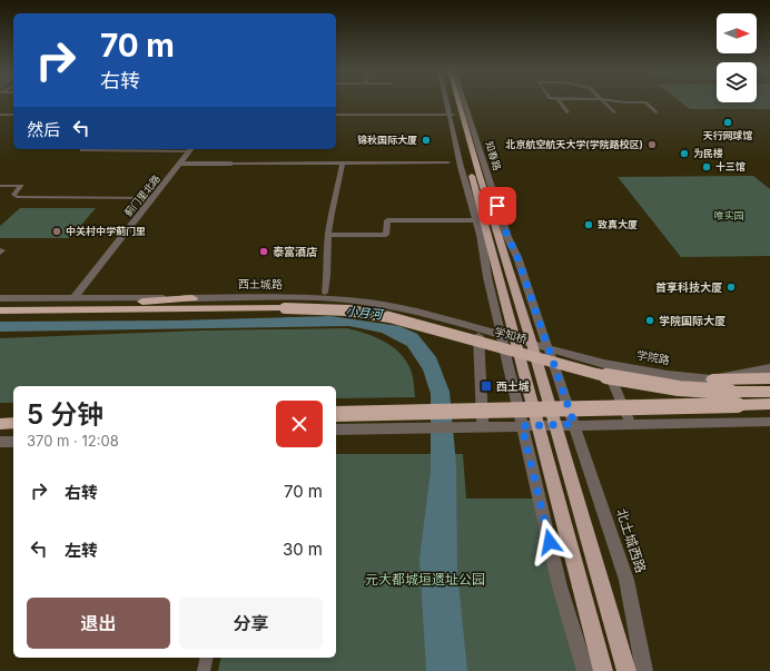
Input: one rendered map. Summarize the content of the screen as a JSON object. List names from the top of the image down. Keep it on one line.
{"streets":{"highway":["学知桥"],"main road":["知春路"],"street":["蓟门里北路","西土城路","学院路","北土城西路"]},"crossings":[["知春路","西土城路"],["知春路","学院路"],["知春路","北土城西路"],["蓟门里北路","西土城路"],["西土城路","学院路"]],"water":["小月河"],"parks":["唯实园","元大都城垣遗址公园"],"places":{"other":["天行网球馆","锦秋国际大厦","北京航空航天大学(学院路校区)","为民楼","十三馆","致真大厦","中关村中学蓟门里","泰富酒店","首享科技大厦","学院国际大厦"],"transit":["西土城"]},"north":"right","page":{"turn":["70 m","右转"],"then":"然后","heading":["5 分钟","370 m · 12:08"],"list":[{"name":"右转","value":"70 m"},{"name":"左转","value":"30 m"}],"buttons":["退出","分享"]}}
